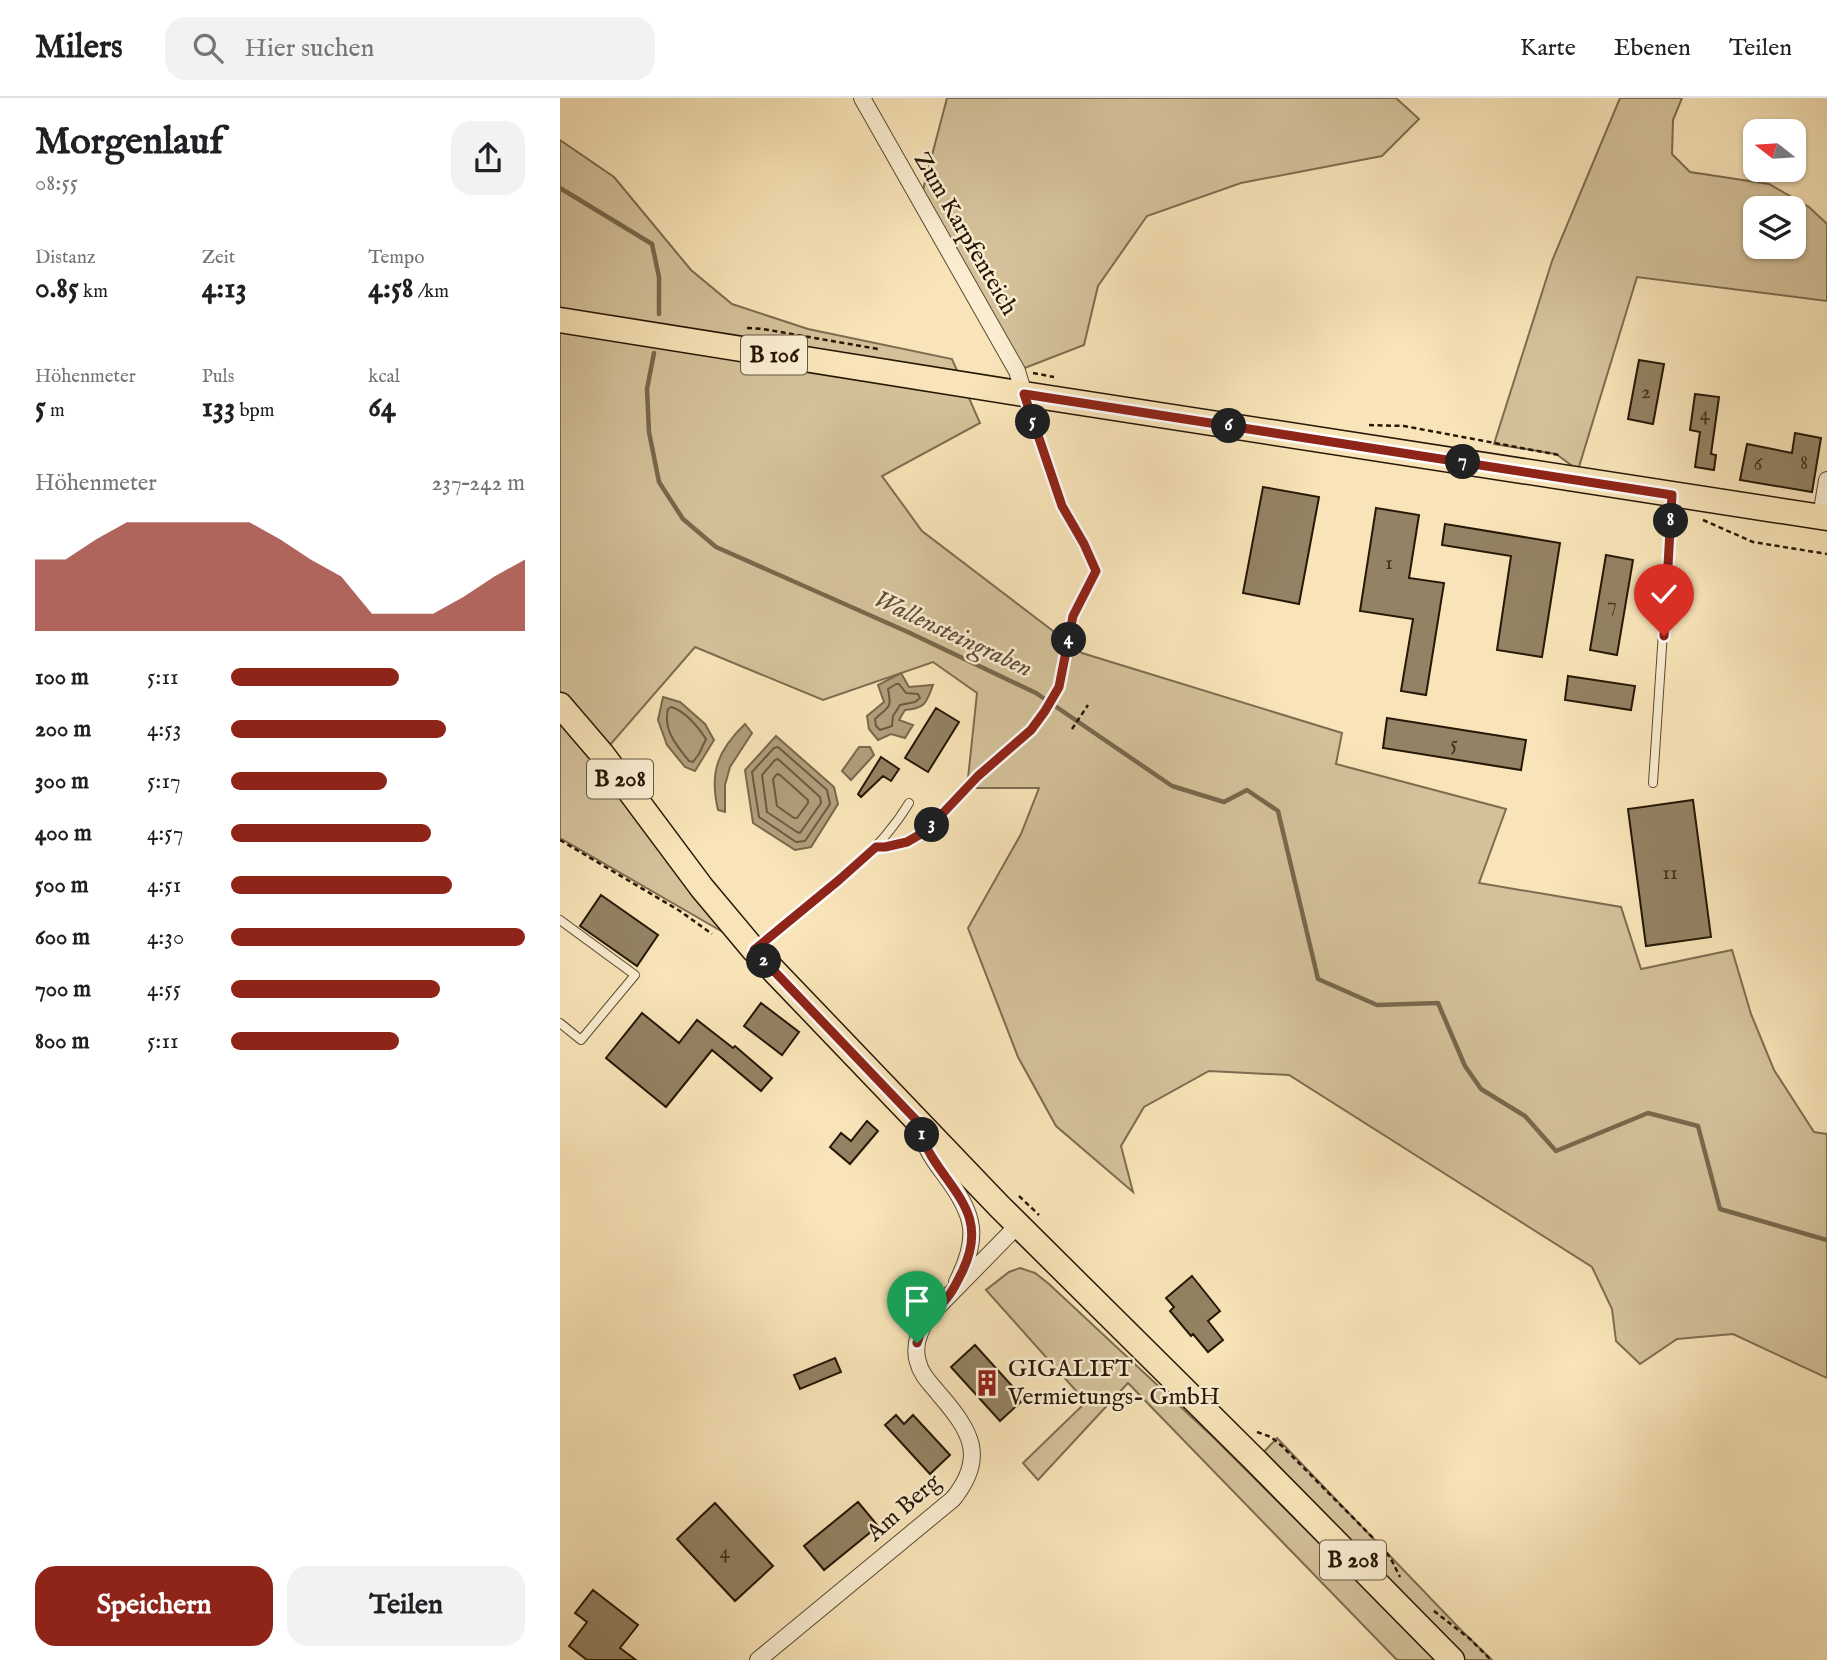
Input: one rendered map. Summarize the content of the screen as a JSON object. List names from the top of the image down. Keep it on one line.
{"streets":{"main road":["B 106","B 208"],"street":["Zum Karpfenteich","Am Berg"]},"crossings":[["Zum Karpfenteich","B 106"],["B 208","Am Berg"]],"water":["Wallensteingraben"],"places":{"building":["GIGALIFT Vermietungs- GmbH"]},"house_numbers":["2","4","8","6","1","7","5","11","4"],"north":"left","page":{"header":"Milers","search":"Hier suchen","nav":["Karte","Ebenen","Teilen"],"heading":["Morgenlauf","08:55"],"stats":[["Distanz","0.85 km"],["Zeit","4:13"],["Tempo","4:58 /km"],["Höhenmeter","5 m"],["Puls","133 bpm"],["kcal","64"]],"pins":["5","6","7","8","4","3","2","1"],"chart":["Höhenmeter","237–242 m"],"list":[{"name":"100 m","note":"5:11"},{"name":"200 m","note":"4:53"},{"name":"300 m","note":"5:17"},{"name":"400 m","note":"4:57"},{"name":"500 m","note":"4:51"},{"name":"600 m","note":"4:30"},{"name":"700 m","note":"4:55"},{"name":"800 m","note":"5:11"}],"buttons":["Speichern","Teilen"]}}
